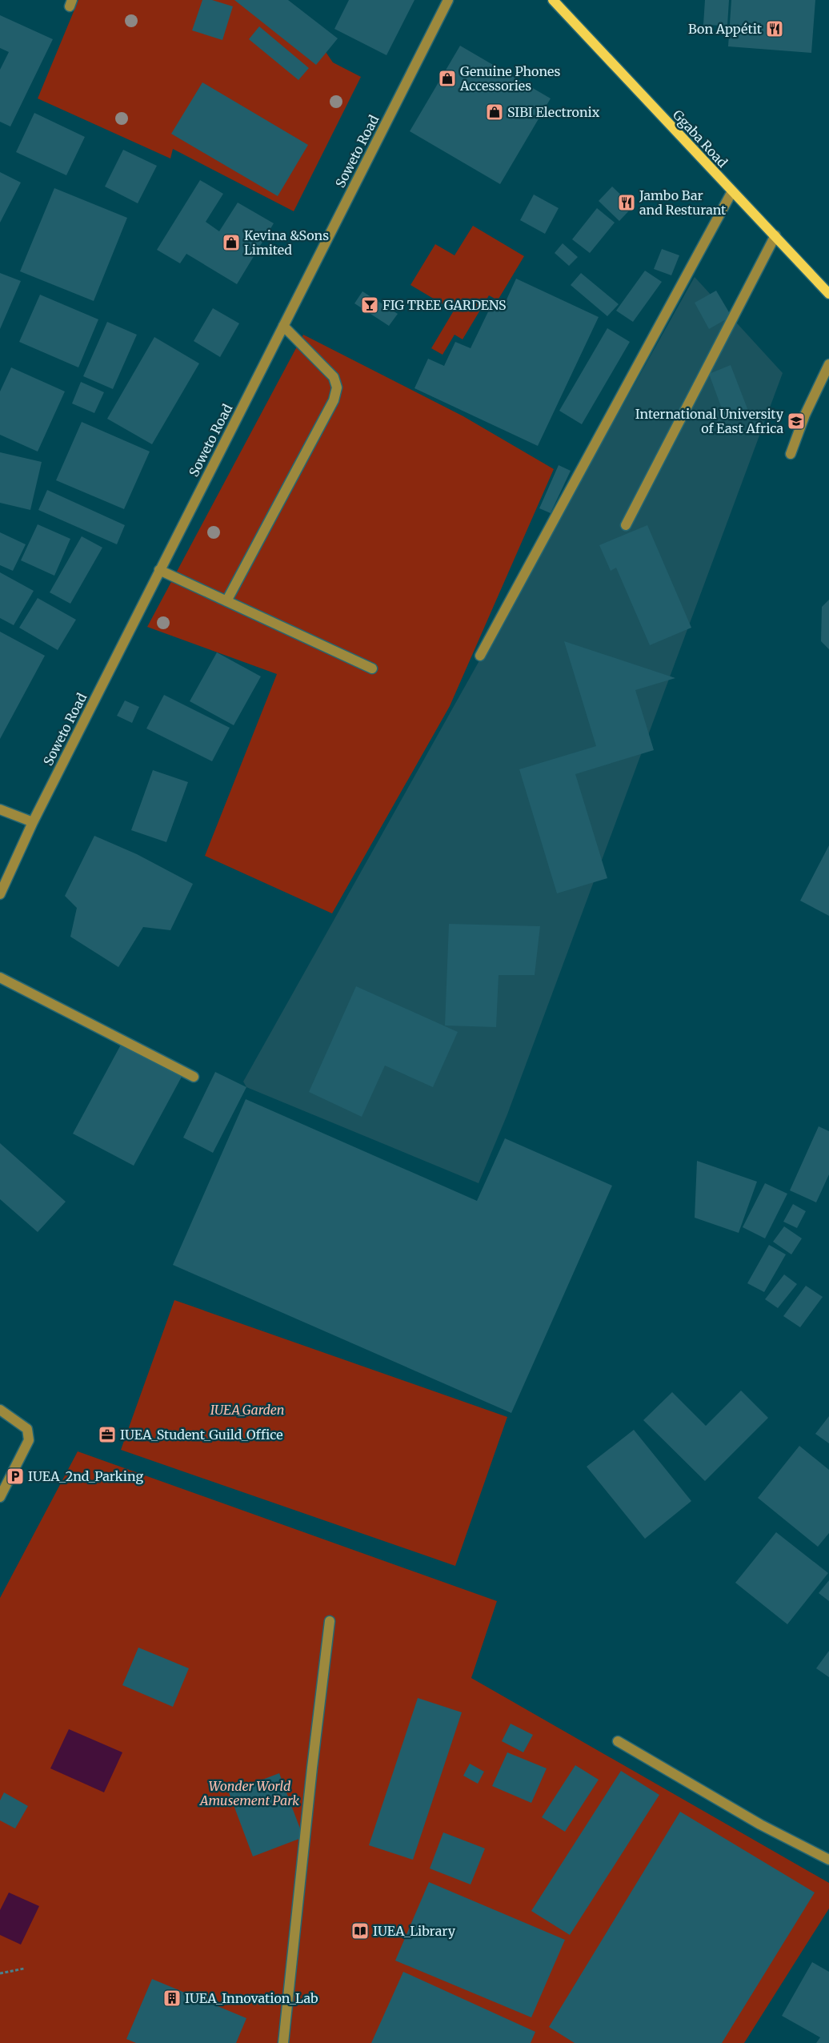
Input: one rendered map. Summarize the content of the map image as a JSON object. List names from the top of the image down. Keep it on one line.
{"streets":{"main road":["Ggaba Road"],"street":["Soweto Road"]},"parks":["IUEA_Garden","Wonder World Amusement Park"],"places":{"restaurant":["Bon Appétit","Jambo Bar and Resturant"],"shop":["Genuine Phones Accessories","SIBI Electronix","Kevina &Sons Limited"],"bar":["FIG TREE GARDENS"],"school or university":["International University of East Africa"],"office":["IUEA_Student_Guild_Office"],"parking":["IUEA_2nd_Parking"],"library":["IUEA_Library"],"building":["IUEA_Innovation_Lab"]}}
